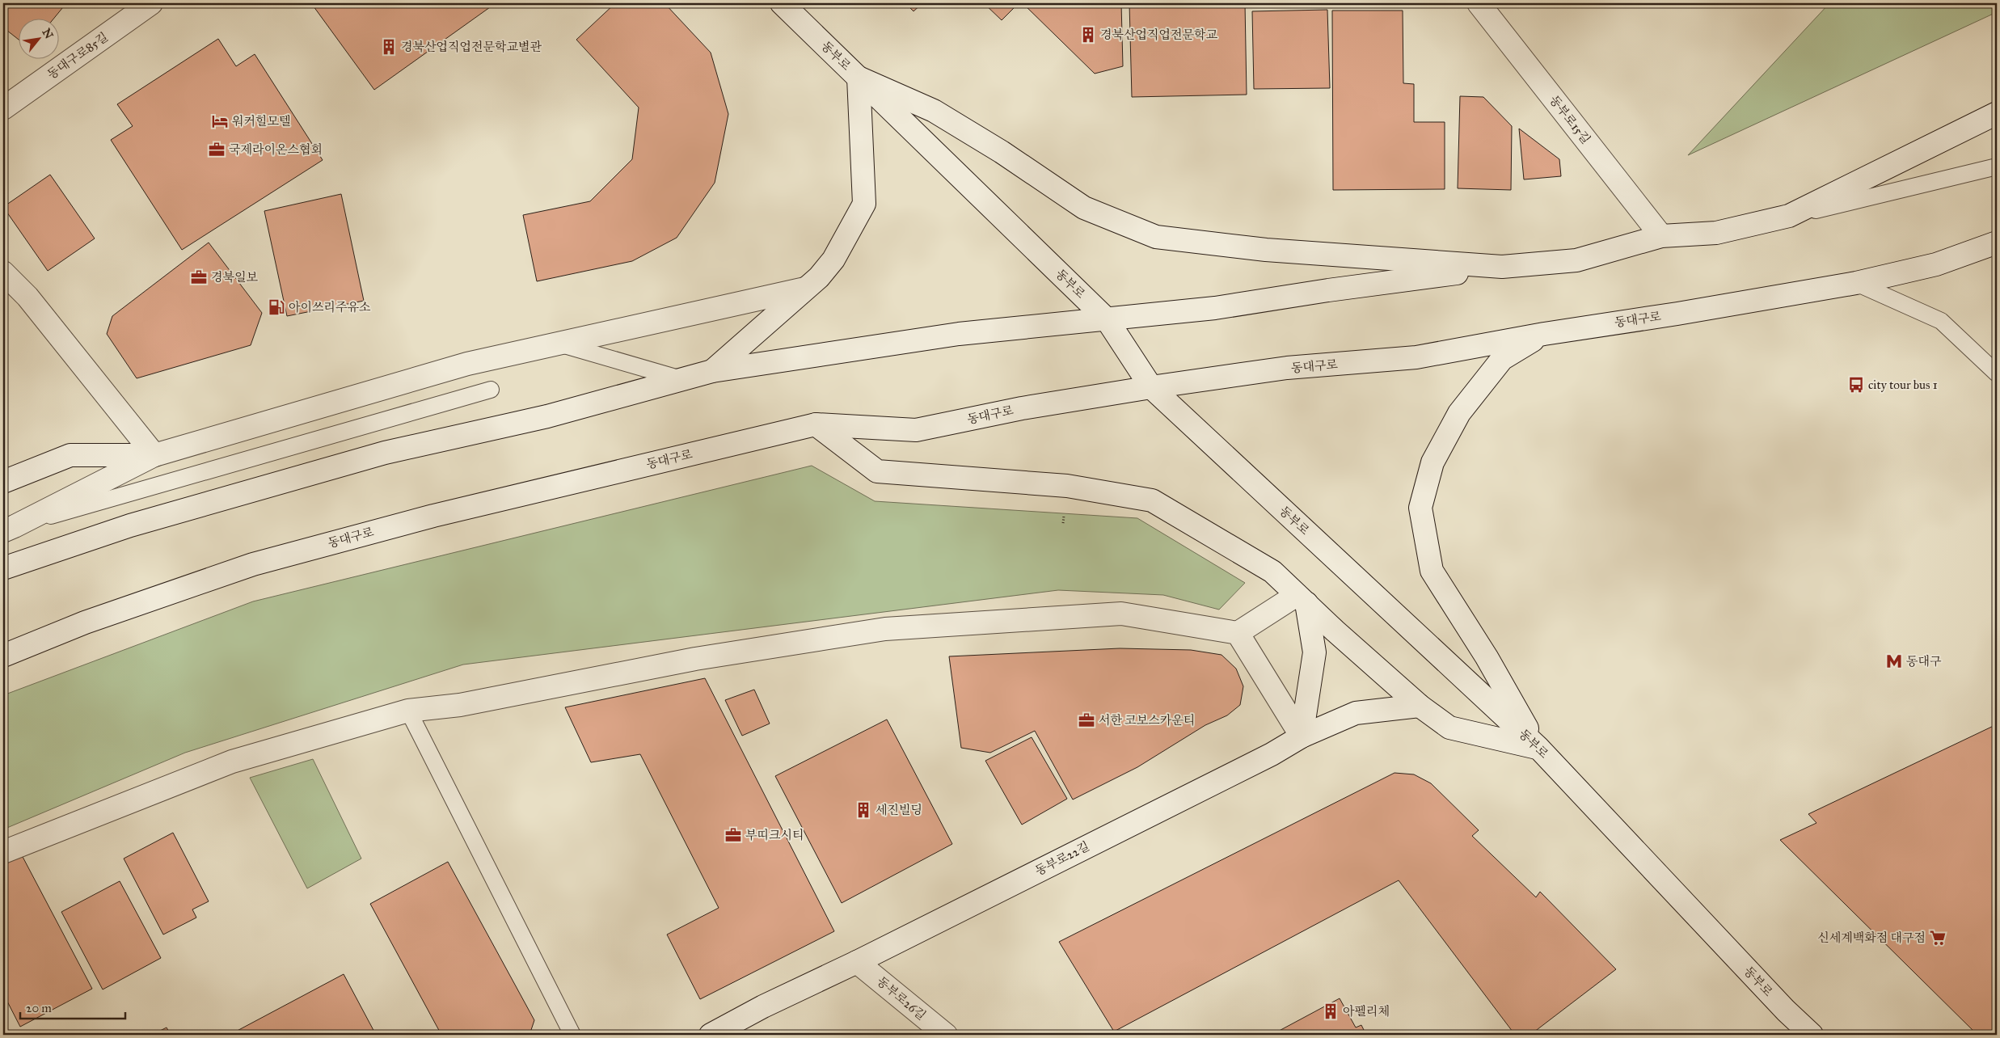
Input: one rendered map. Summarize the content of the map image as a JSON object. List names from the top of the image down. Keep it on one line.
{"streets":{"main road":["동대구로85길","동부로","동부로15길","동대구로","동부로22길","동부로26길"]},"crossings":[["동부로","동대구로"],["동부로22길","동부로26길"]],"places":{"building":["경북산업직업전문학교","경북산업직업전문학교별관","세진빌딩","아펠리체"],"hotel":["워커힐모텔"],"office":["국제라이온스협회","경북일보","서한 코보스카운티","부띠크시티"],"fuel station":["아이쓰리주유소"],"bus stop":["city tour bus 1"],"metro station":["동대구"],"supermarket":["신세계백화점 대구점"]},"scale_bar":"20 m","north":"top right"}
